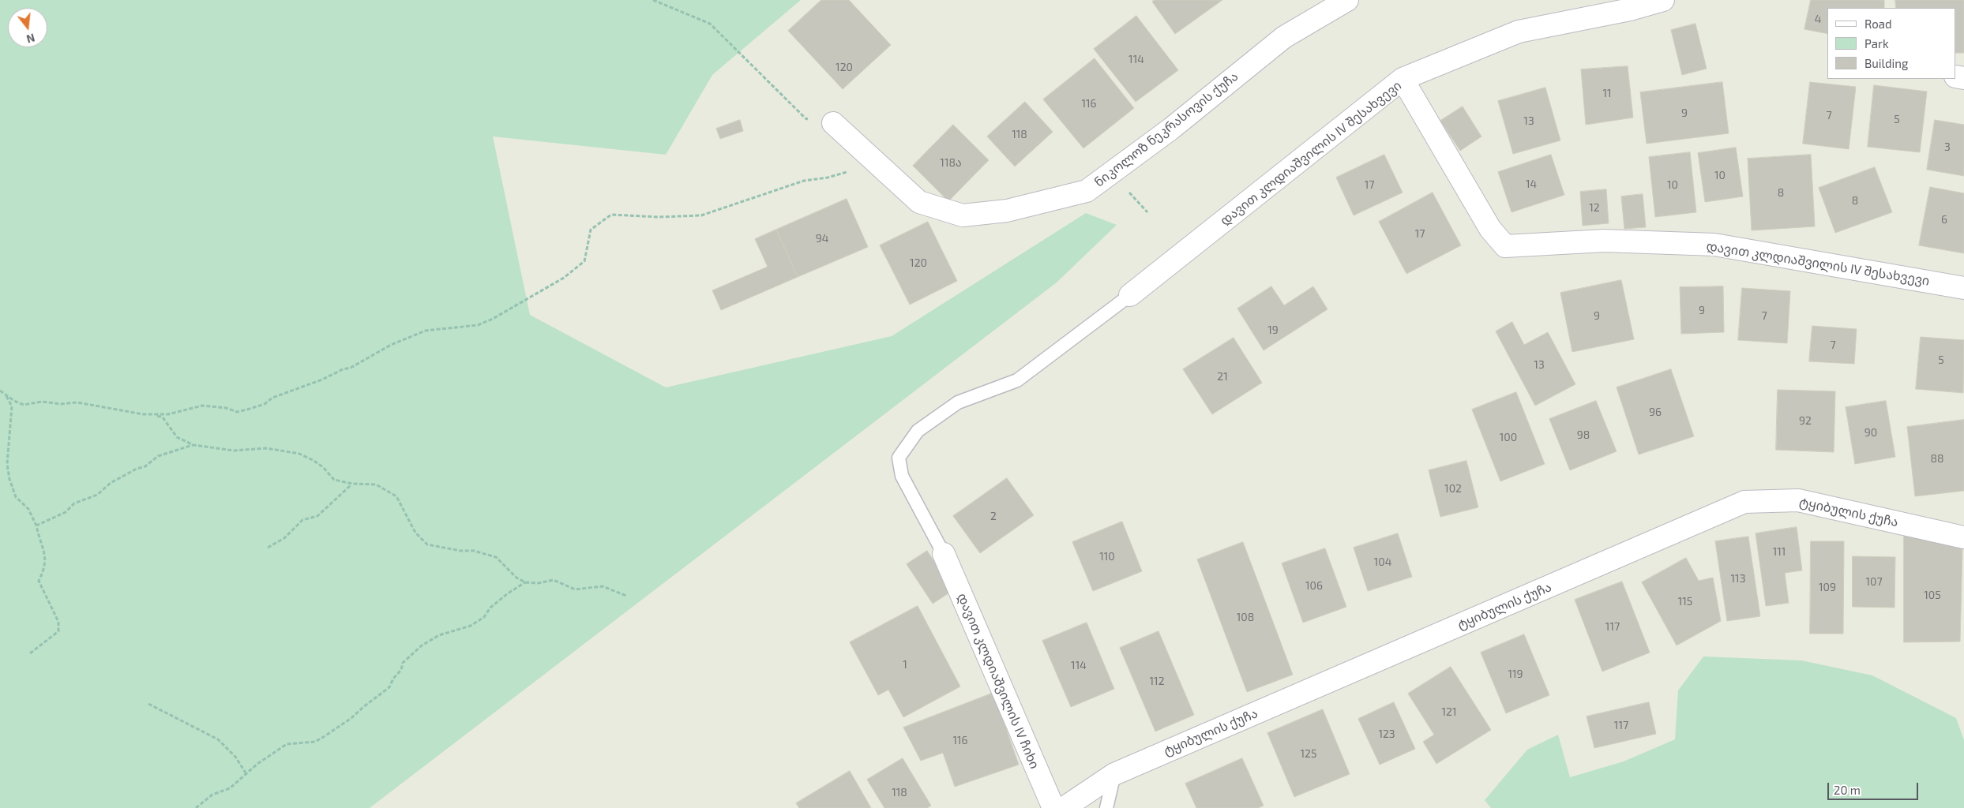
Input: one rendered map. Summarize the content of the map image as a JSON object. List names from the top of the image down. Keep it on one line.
{"streets":{"street":["ნიკოლოზ ნეკრასოვის ქუჩა","დავით კლდიაშვილის IV შესახვევი","ტყიბულის ქუჩა","დავით კლდიაშვილის IV ჩიხი"]},"house_numbers":["4","114","120","11","116","9","7","5","13","118","3","118ა","10","14","17","10","8","8","12","6","17","94","120","9","9","7","19","7","5","13","21","96","92","90","98","100","88","102","2","111","110","104","113","107","106","109","105","115","108","117","1","114","119","112","121","117","123","116","125","118"],"legend":["Road","Park","Building"],"scale_bar":"20 m","north":"bottom"}
